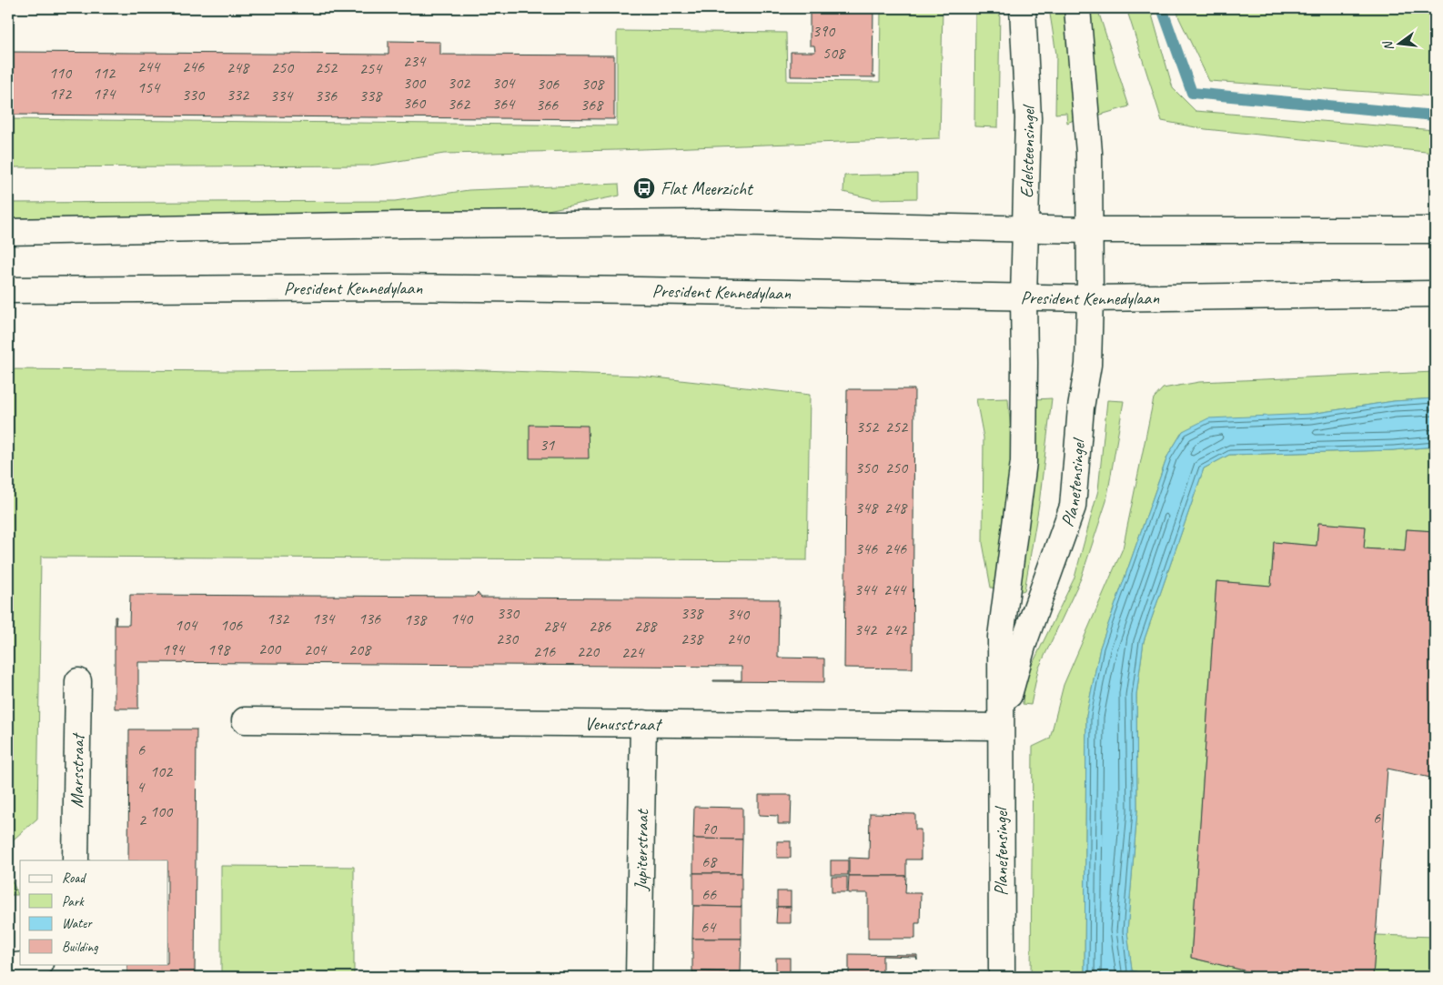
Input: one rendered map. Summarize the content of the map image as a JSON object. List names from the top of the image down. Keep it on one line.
{"streets":{"street":["Edelsteensingel","President Kennedylaan","Planetensingel","Venusstraat","Marsstraat","Jupiterstraat"]},"crossings":[["Edelsteensingel","President Kennedylaan"],["Edelsteensingel","Planetensingel"],["President Kennedylaan","Planetensingel"],["Planetensingel","Venusstraat"],["Venusstraat","Jupiterstraat"]],"places":{"bus stop":["Flat Meerzicht"]},"house_numbers":["390","508","234","244","246","248","250","252","254","110","112","300","302","304","306","308","154","172","174","330","332","334","336","338","360","362","364","366","368","352","252","31","350","250","348","248","346","246","344","244","330","338","340","132","134","136","140","138","104","106","284","286","288","342","242","230","238","240","200","194","198","204","208","216","220","224","6","102","4","100","6","2","70","68","66","64"],"legend":["Road","Park","Water","Building"],"north":"left"}
